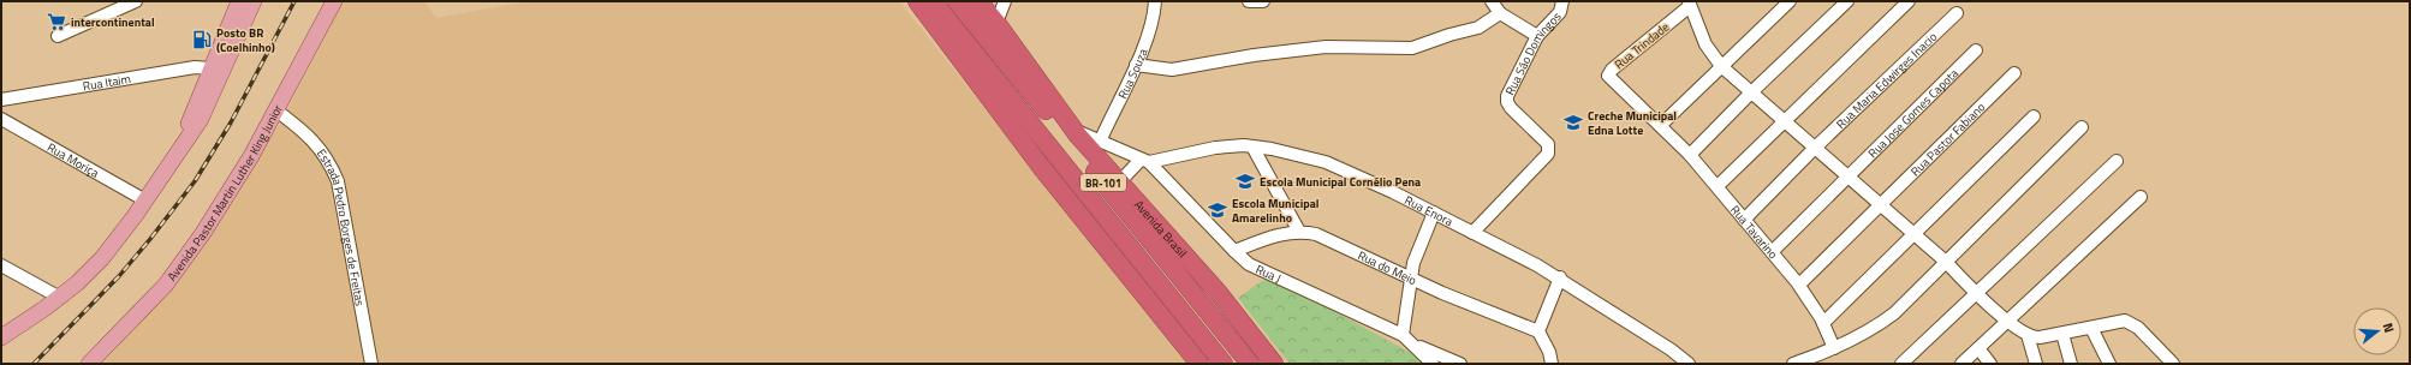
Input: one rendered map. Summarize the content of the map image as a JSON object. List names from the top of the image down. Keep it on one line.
{"streets":{"highway":["BR-101","Avenida Brasil"],"main road":["Avenida Pastor Martin Luther King Junior"],"street":["Rua Trindade","Rua Sāo Domingos","Rua Souza","Rua Maria Edwirges Inacio","Rua Itaim","Rua Jose Gomes Capota","Rua Pastor Fabiano","Rua Moriça","Rua Enora","Estrada Pedro Borges de Freitas","Rua Tavarino","Rua do Meio","Rua J"]},"crossings":[["Rua Trindade","Rua Tavarino"],["Rua Sāo Domingos","Rua Enora"],["Rua Maria Edwirges Inacio","Rua Tavarino"],["Rua Jose Gomes Capota","Rua Tavarino"],["Rua Pastor Fabiano","Rua Tavarino"],["Avenida Pastor Martin Luther King Junior","Estrada Pedro Borges de Freitas"],["Rua Enora","Rua J"],["Rua do Meio","Rua J"]],"places":{"supermarket":["intercontinental"],"fuel station":["Posto BR (Coelhinho)"],"school or university":["Creche Municipal Edna Lotte","Escola Municipal Cornélio Pena","Escola Municipal Amarelinho"]},"north":"right"}
